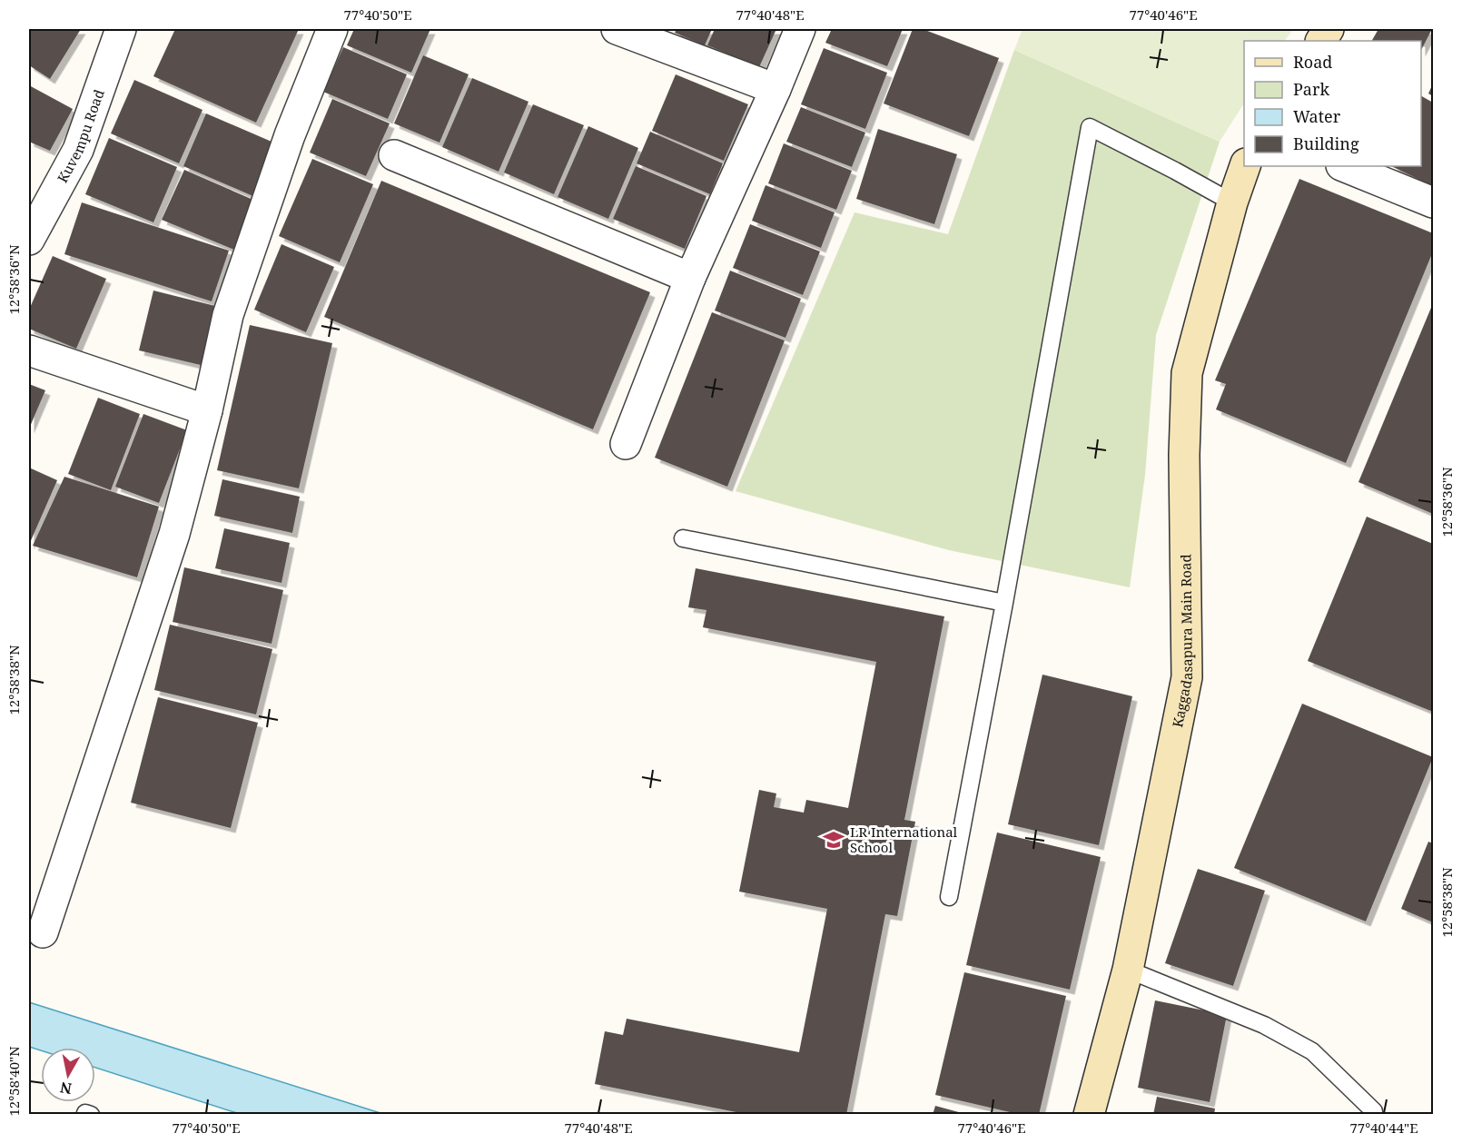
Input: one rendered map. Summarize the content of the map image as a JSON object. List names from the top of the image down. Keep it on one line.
{"streets":{"main road":["Kaggadasapura Main Road"],"street":["Kuvempu Road"]},"places":{"school or university":["LR International School"]},"legend":["Road","Park","Water","Building"],"north":"bottom","coordinates":["77°40'50\"E","77°40'48\"E","77°40'46\"E","12°58'36\"N","12°58'38\"N","12°58'40\"N","77°40'44\"E"]}
